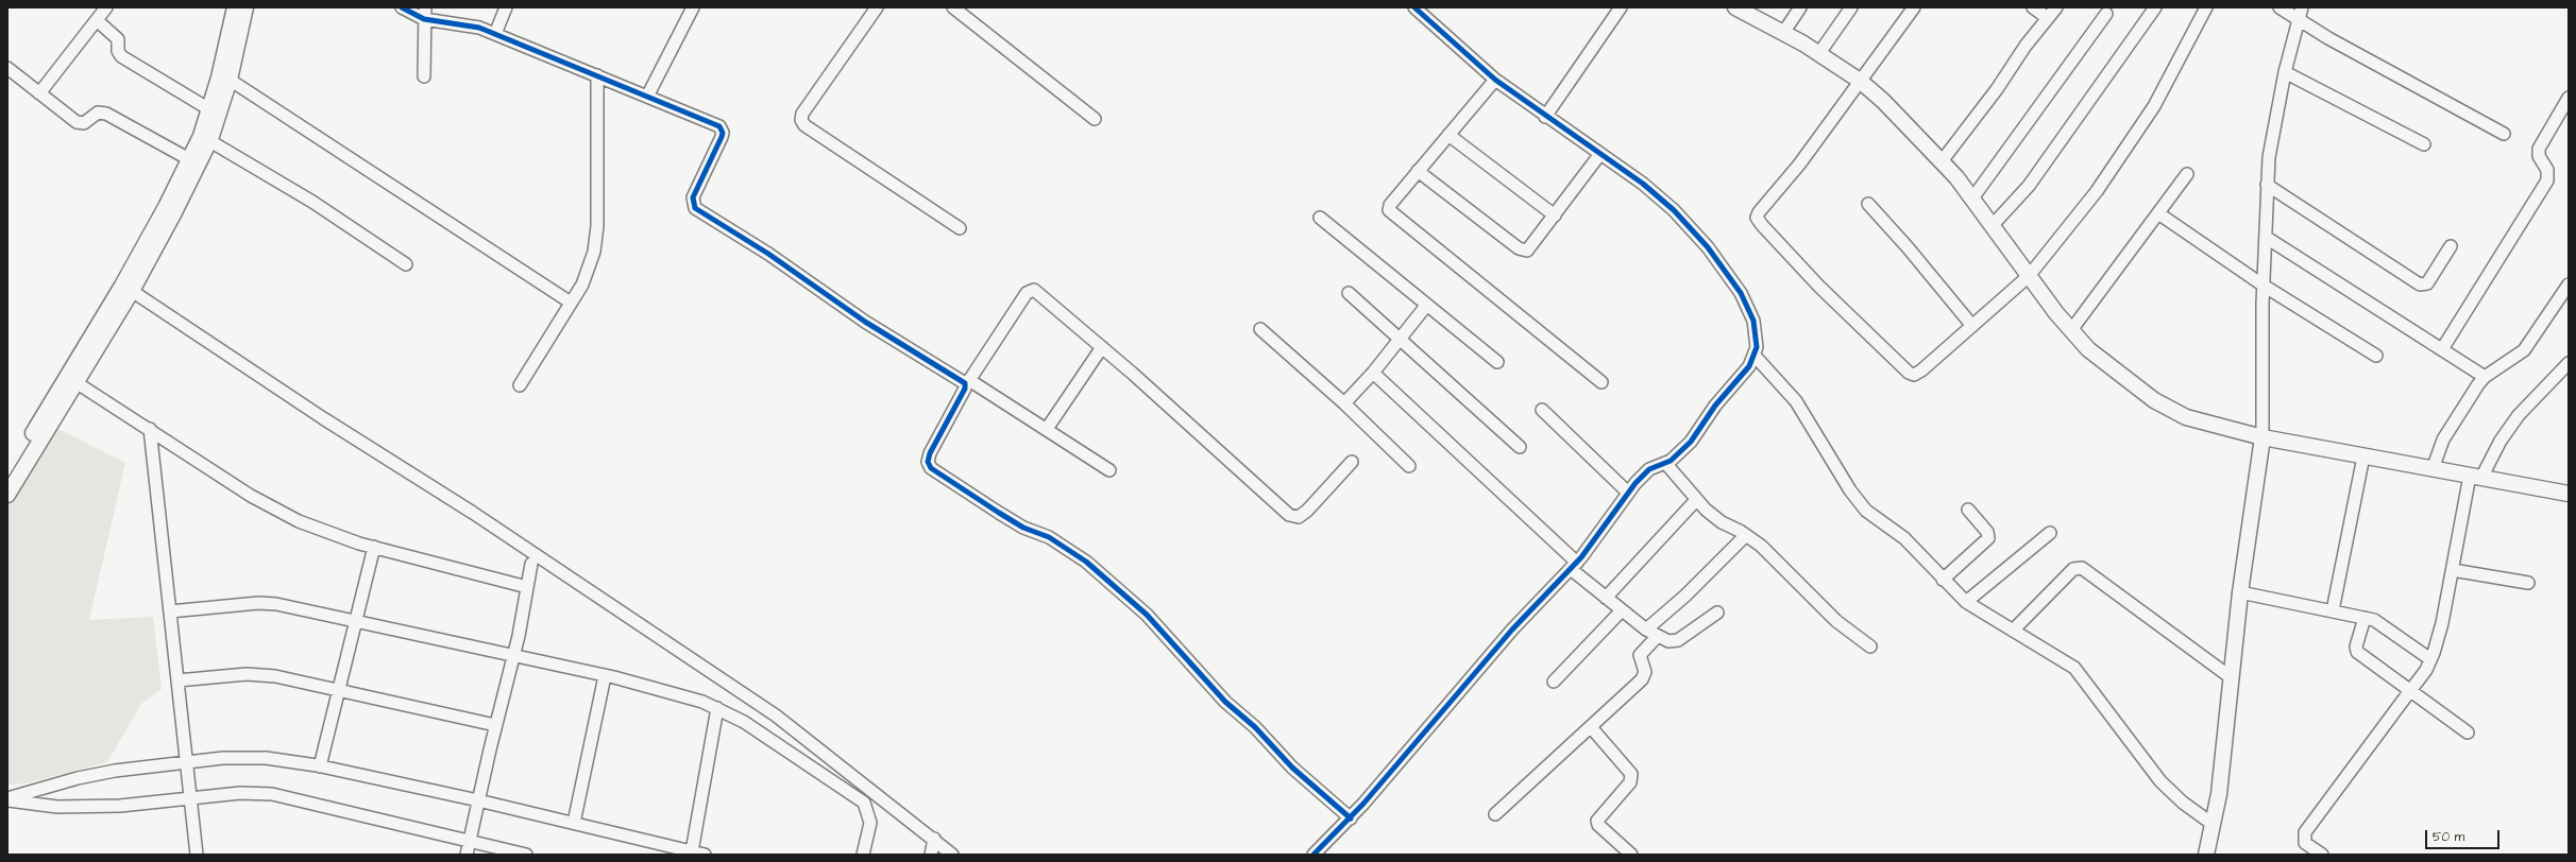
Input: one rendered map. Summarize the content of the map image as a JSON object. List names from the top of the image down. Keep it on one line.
{"scale_bar":"50 m"}
